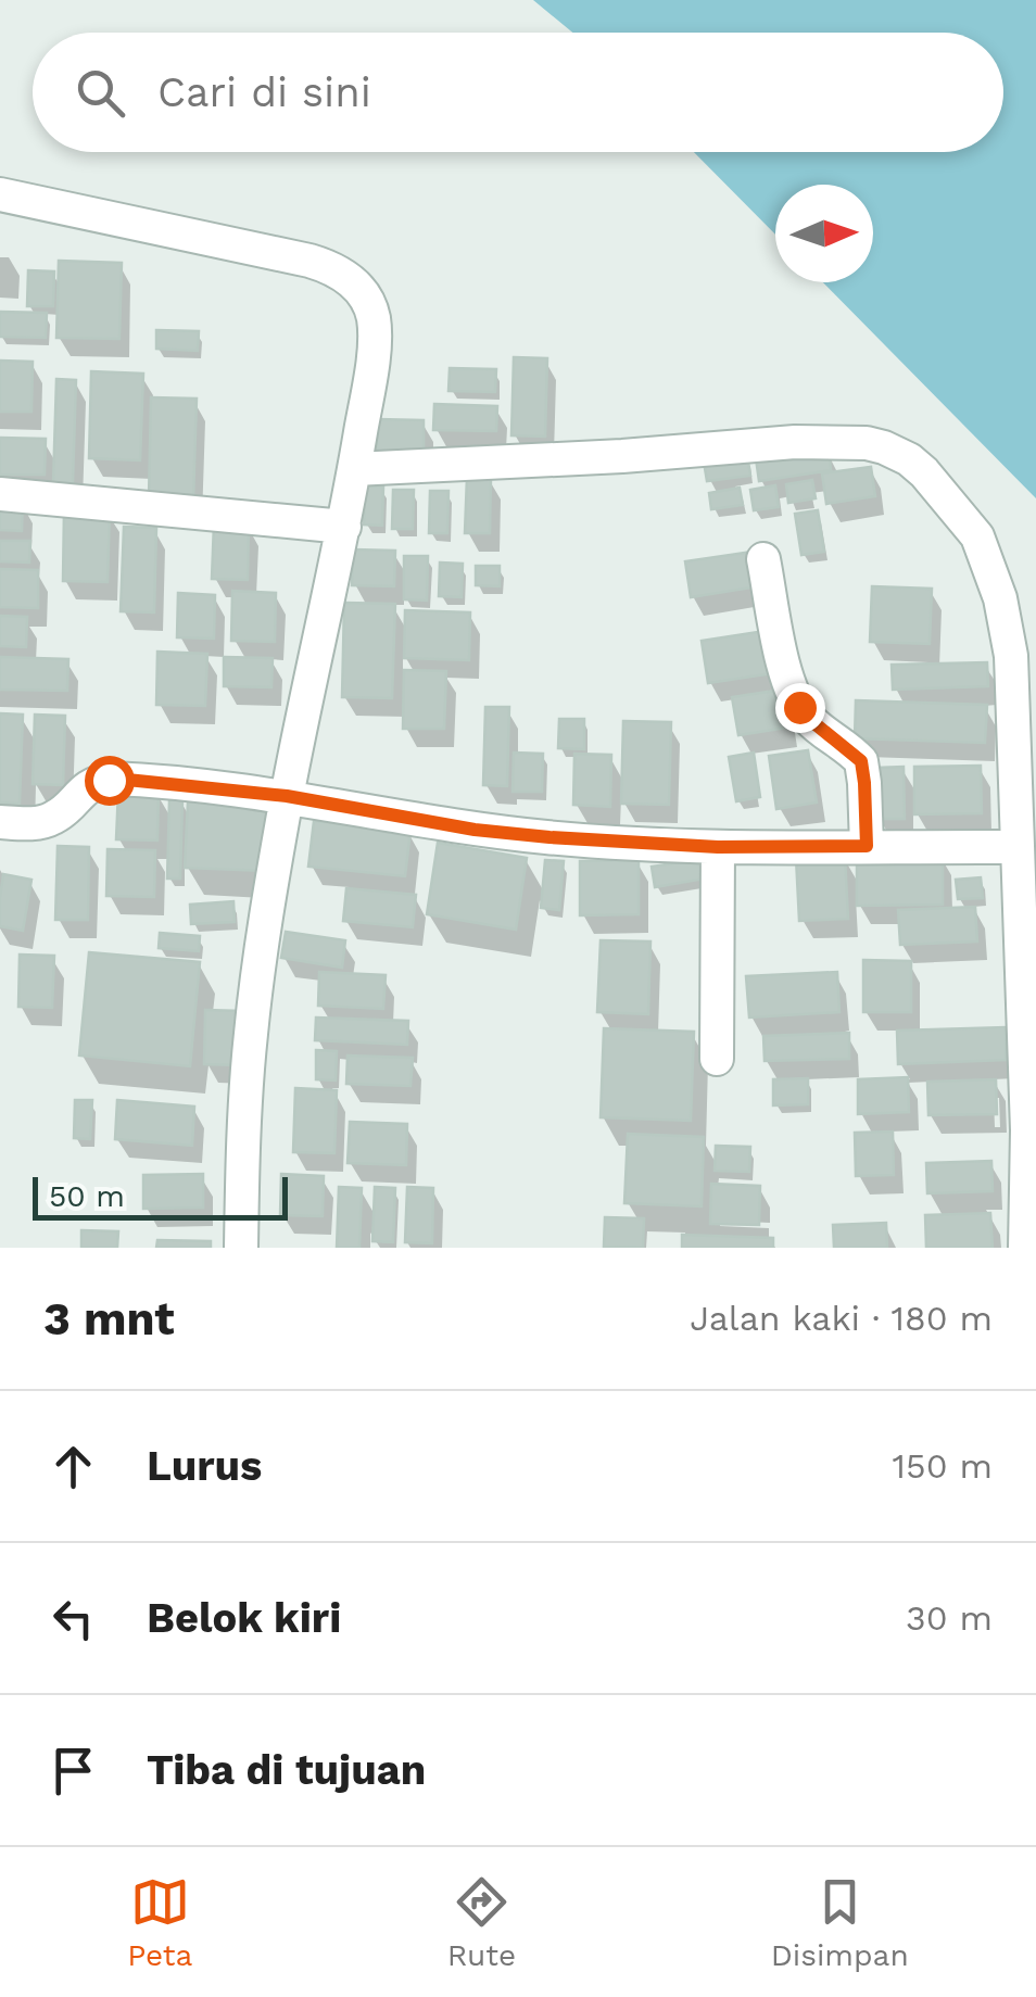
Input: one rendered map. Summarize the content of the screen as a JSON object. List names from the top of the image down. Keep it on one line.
{"scale_bar":"50 m","north":"right","page":{"search":"Cari di sini","scale":"50 m","heading":["3 mnt","Jalan kaki · 180 m"],"list":[["Lurus","150 m"],["Belok kiri","30 m"],"Tiba di tujuan"],"nav":["Peta","Rute","Disimpan"]}}
